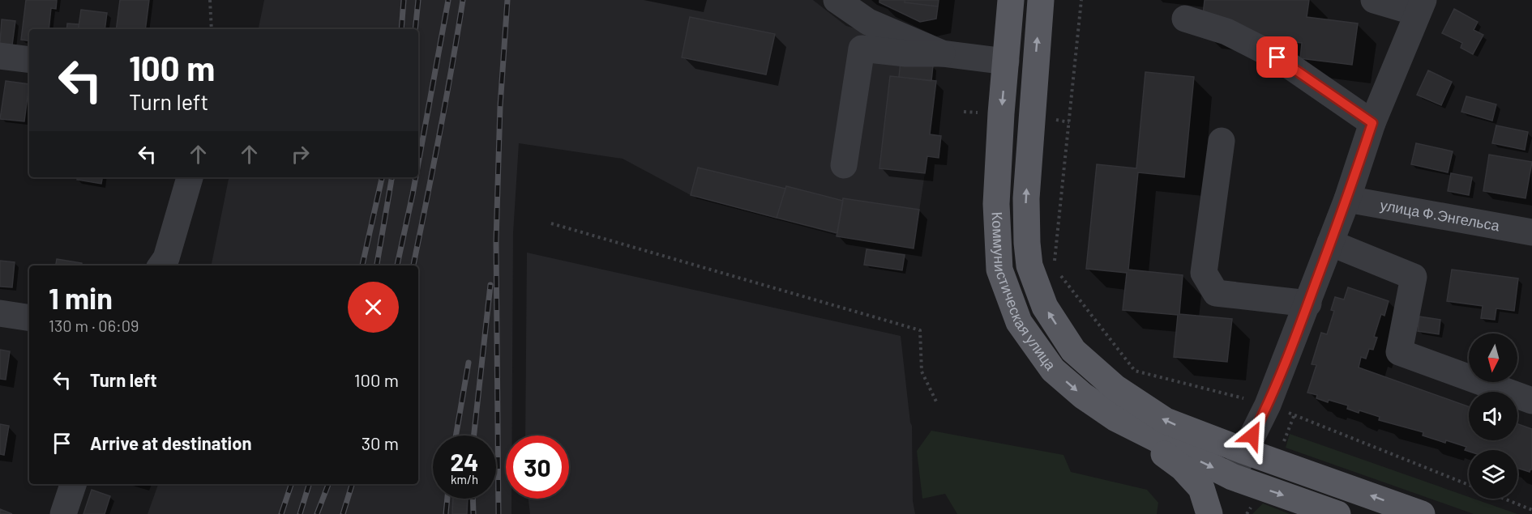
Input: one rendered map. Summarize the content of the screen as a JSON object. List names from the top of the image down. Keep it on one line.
{"streets":{"main road":["Коммунистическая улица"],"street":["улица Ф.Энгельса"]},"north":"bottom","page":{"turn":["100 m","Turn left"],"heading":["1 min","130 m · 06:09"],"list":[{"name":"Turn left","value":"100 m"},{"name":"Arrive at destination","value":"30 m"}],"speed":"24 km/h","limit":"30"}}
